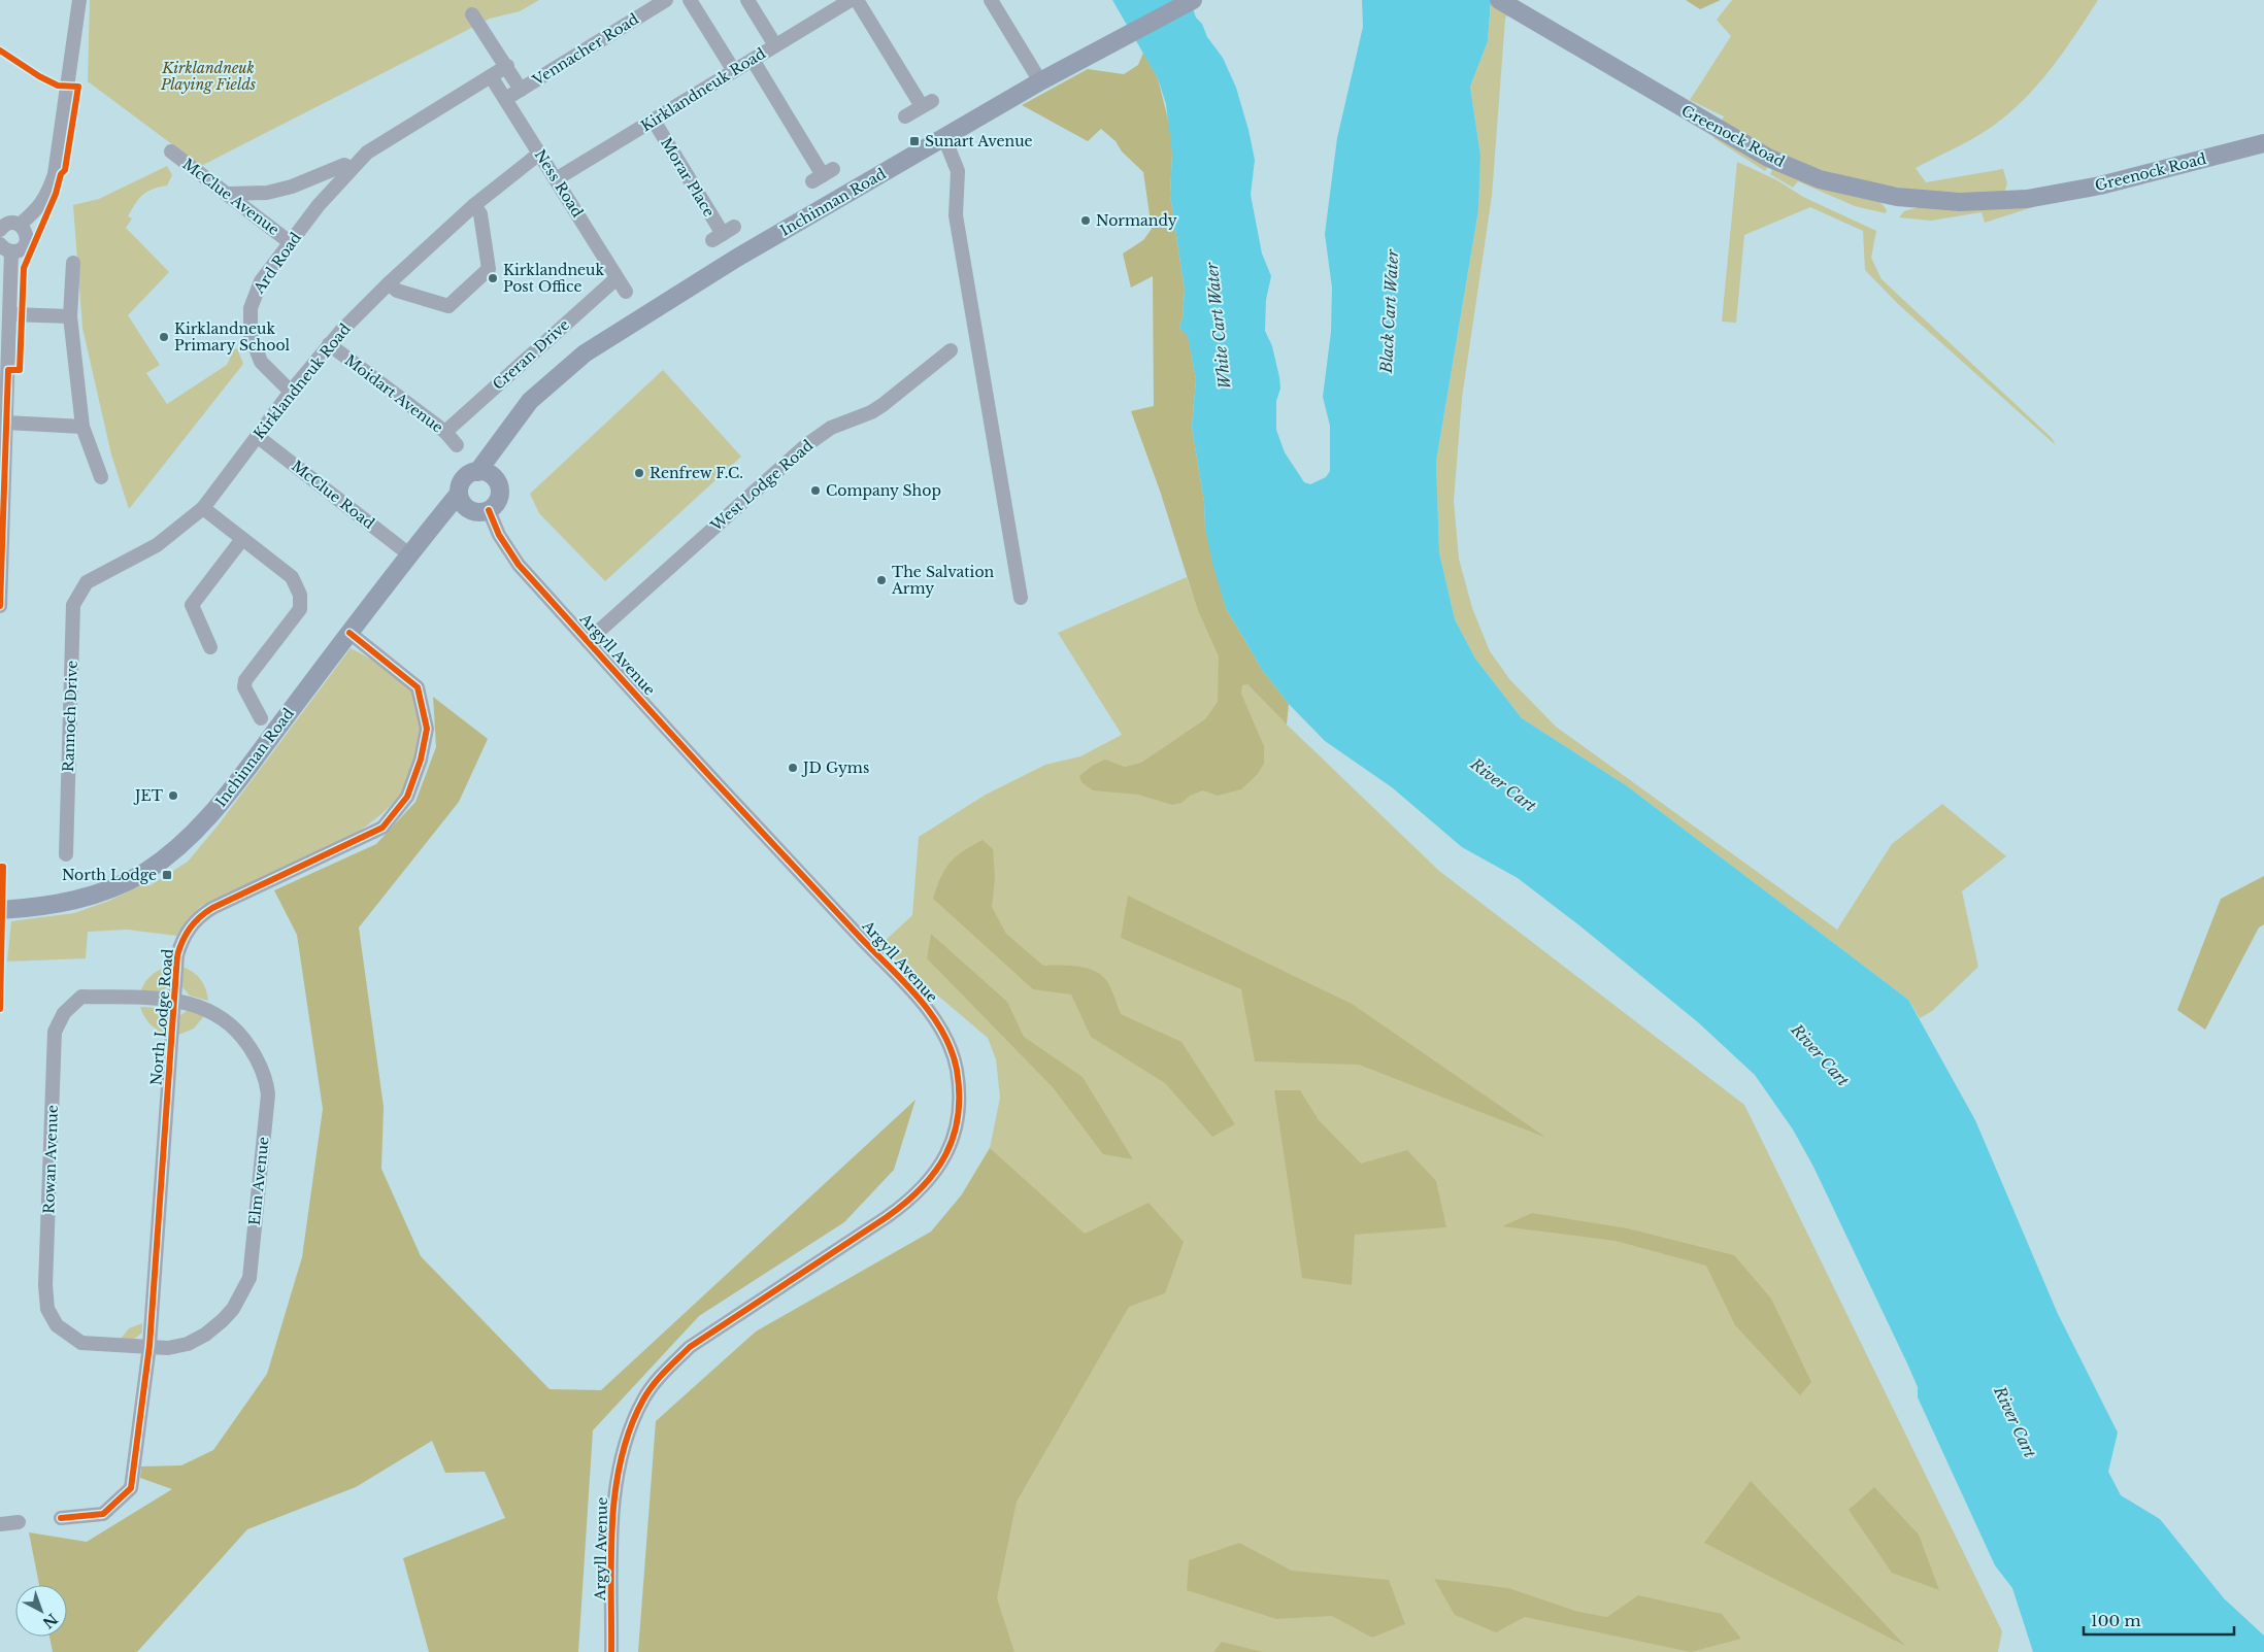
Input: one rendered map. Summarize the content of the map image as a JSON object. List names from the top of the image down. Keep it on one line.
{"streets":{"main road":["Greenock Road","Inchinnan Road"],"street":["Vennacher Road","Kirklandneuk Road","Morar Place","Ness Road","McClue Avenue","Ard Road","Creran Drive","Moidart Avenue","West Lodge Road","McClue Road","Argyll Avenue","Rannoch Drive","North Lodge Road","Rowan Avenue","Elm Avenue"]},"crossings":[["Vennacher Road","Ness Road"],["Kirklandneuk Road","Morar Place"],["Kirklandneuk Road","Ness Road"],["Kirklandneuk Road","Ard Road"],["Kirklandneuk Road","Moidart Avenue"],["Kirklandneuk Road","McClue Road"],["Kirklandneuk Road","Rannoch Drive"],["Ness Road","Ard Road"],["Ness Road","Creran Drive"],["McClue Avenue","Ard Road"],["Inchinnan Road","McClue Road"],["Inchinnan Road","Argyll Avenue"],["Inchinnan Road","North Lodge Road"],["Creran Drive","Moidart Avenue"],["West Lodge Road","Argyll Avenue"],["North Lodge Road","Rowan Avenue"],["North Lodge Road","Elm Avenue"],["Rowan Avenue","Elm Avenue"]],"water":["Black Cart Water","White Cart Water","River Cart"],"parks":["Kirklandneuk Playing Fields"],"places":{"transit":["Sunart Avenue","North Lodge"],"other":["Normandy","Kirklandneuk Post Office","Kirklandneuk Primary School","Renfrew F.C.","Company Shop","The Salvation Army","JD Gyms","JET"]},"scale_bar":"100 m","north":"bottom right"}
